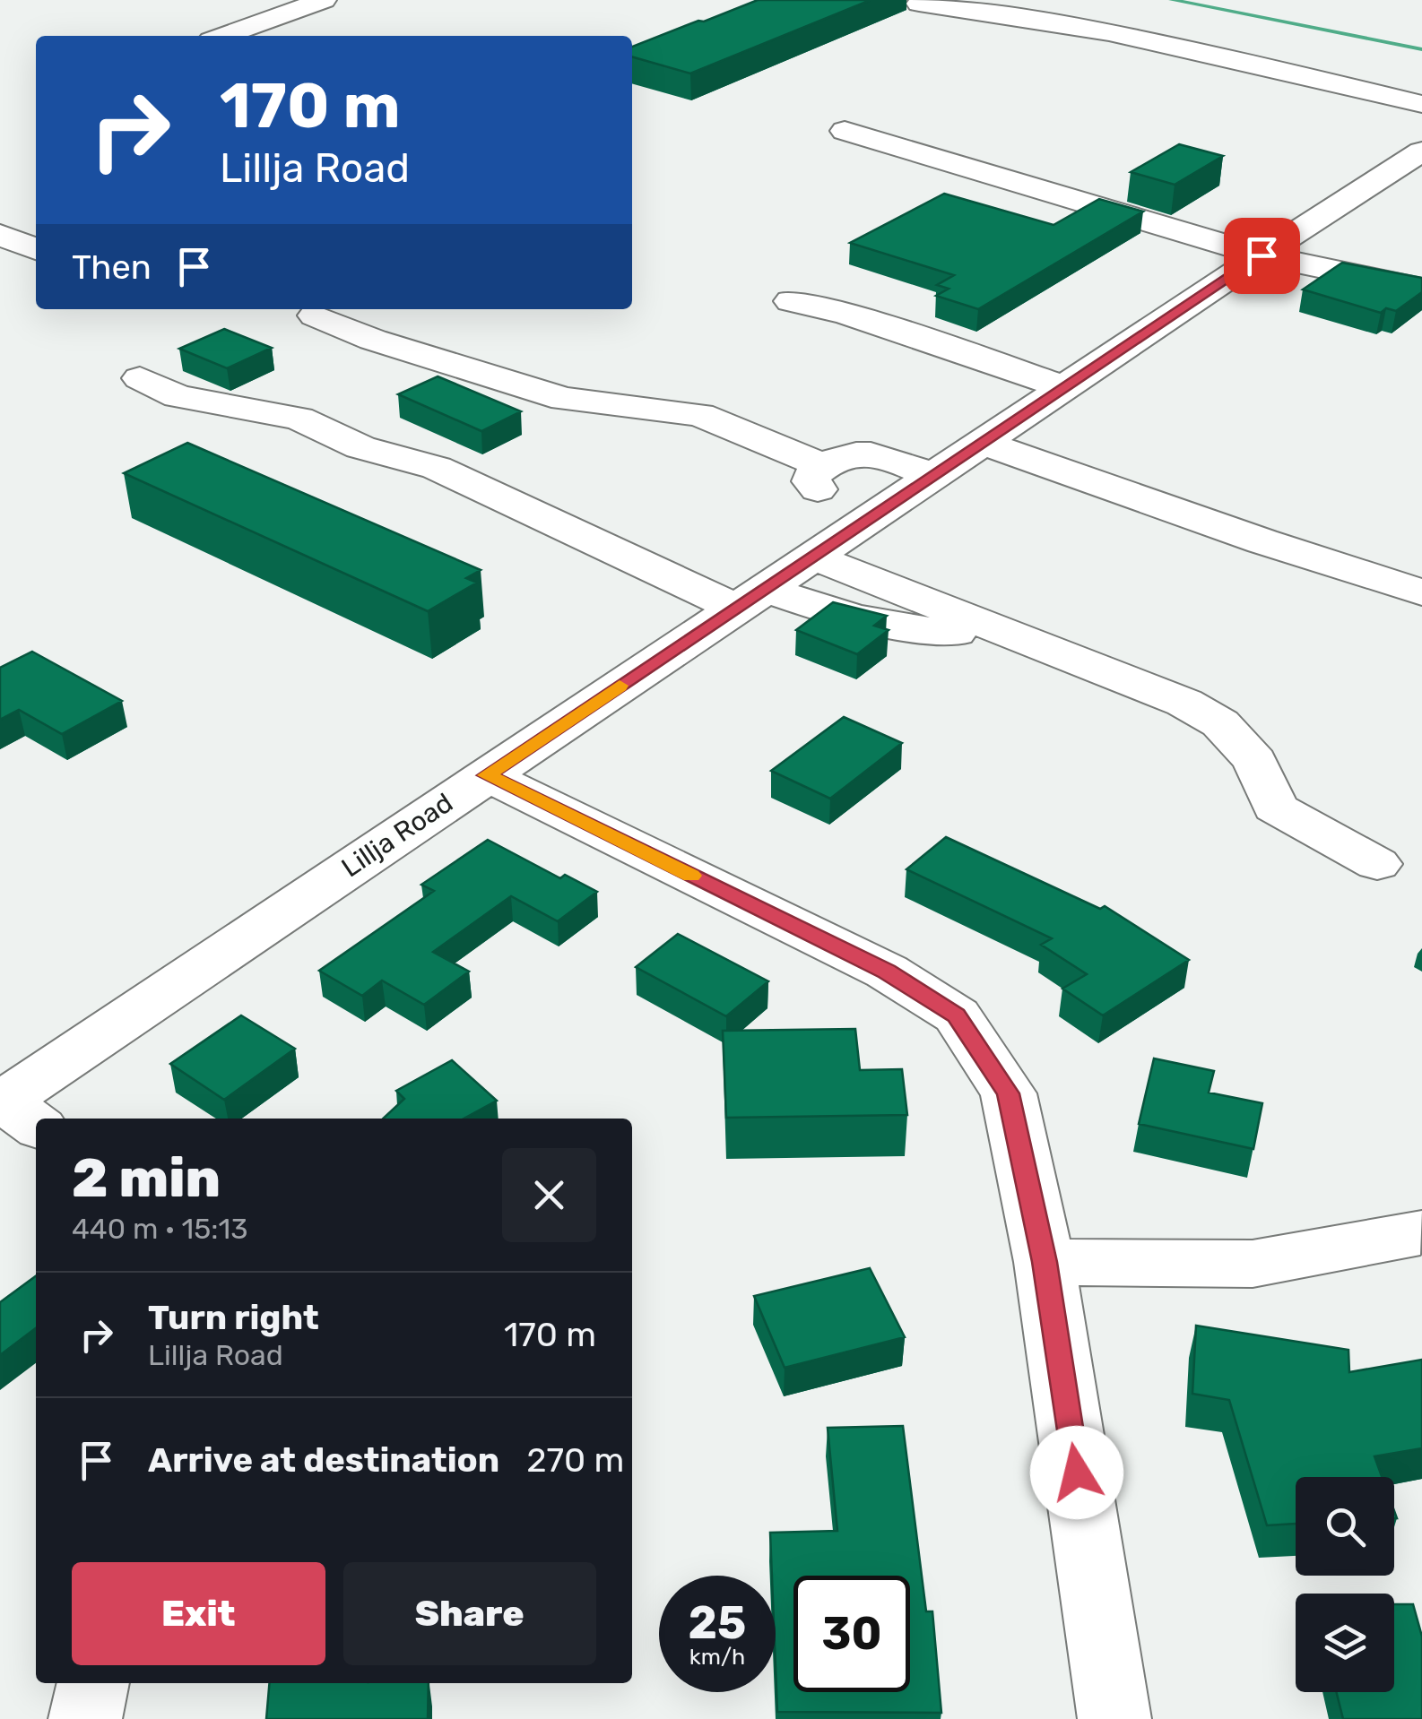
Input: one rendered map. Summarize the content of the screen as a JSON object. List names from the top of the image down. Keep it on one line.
{"streets":{"street":["Lillja Road"]},"page":{"turn":["170 m","Lillja Road"],"then":"Then","heading":["2 min","440 m · 15:13"],"list":[{"name":"Turn right","note":"Lillja Road","value":"170 m"},{"name":"Arrive at destination","value":"270 m"}],"buttons":["Exit","Share"],"speed":"25 km/h","limit":"30"}}
